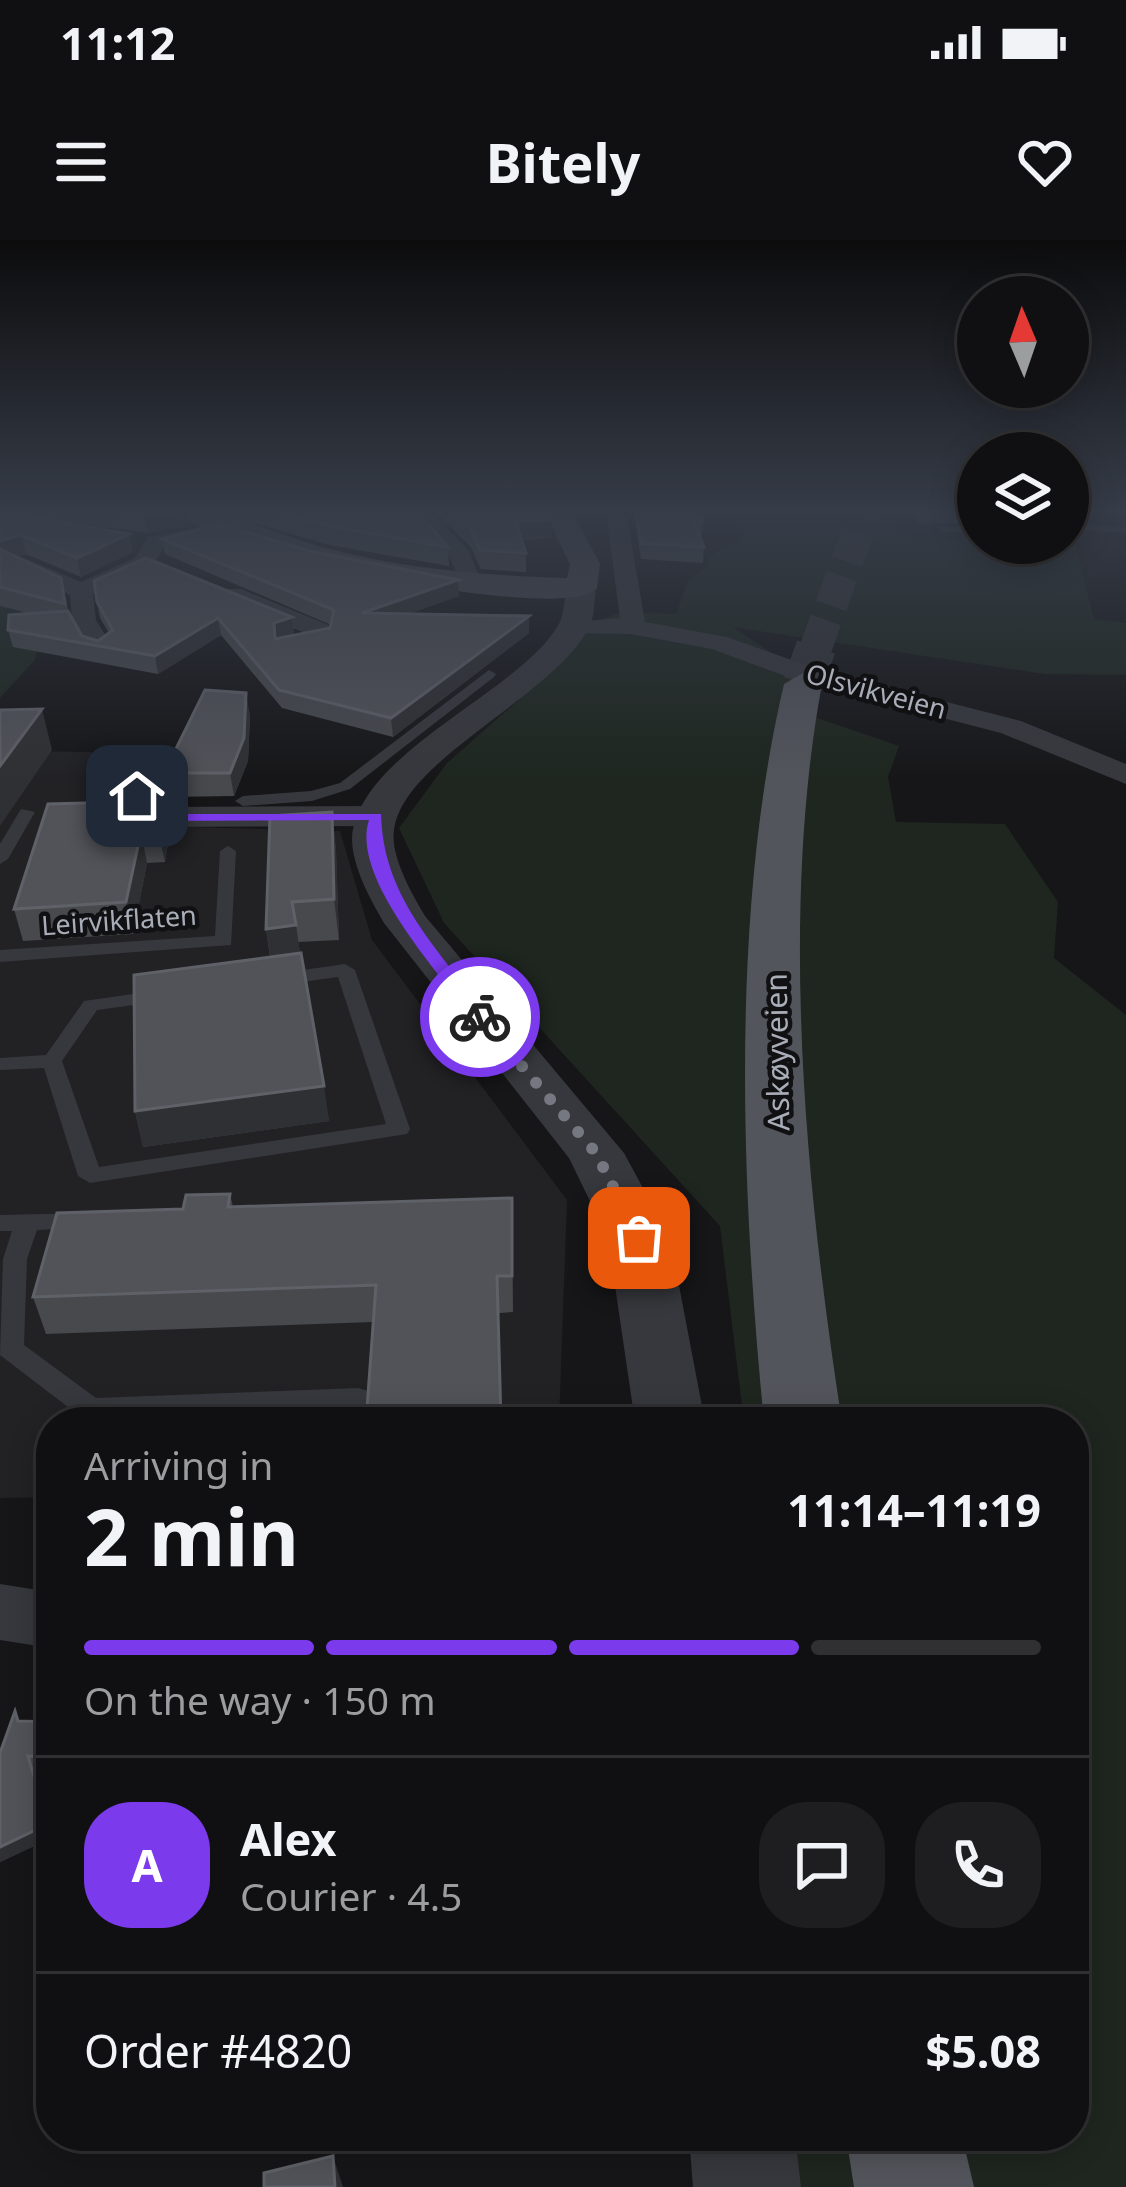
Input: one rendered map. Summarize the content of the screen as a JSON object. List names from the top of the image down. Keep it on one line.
{"streets":{"main road":["Olsvikveien","Askøyveien"],"lane":["Leirvikflaten"]},"north":"top","page":{"status":"11:12","header":"Bitely","heading":["2 min","Arriving in","11:14–11:19"],"panel":["Alex","Courier · 4.5","Order #4820","$5.08"],"bar":"On the way · 150 m","round":"A"}}
